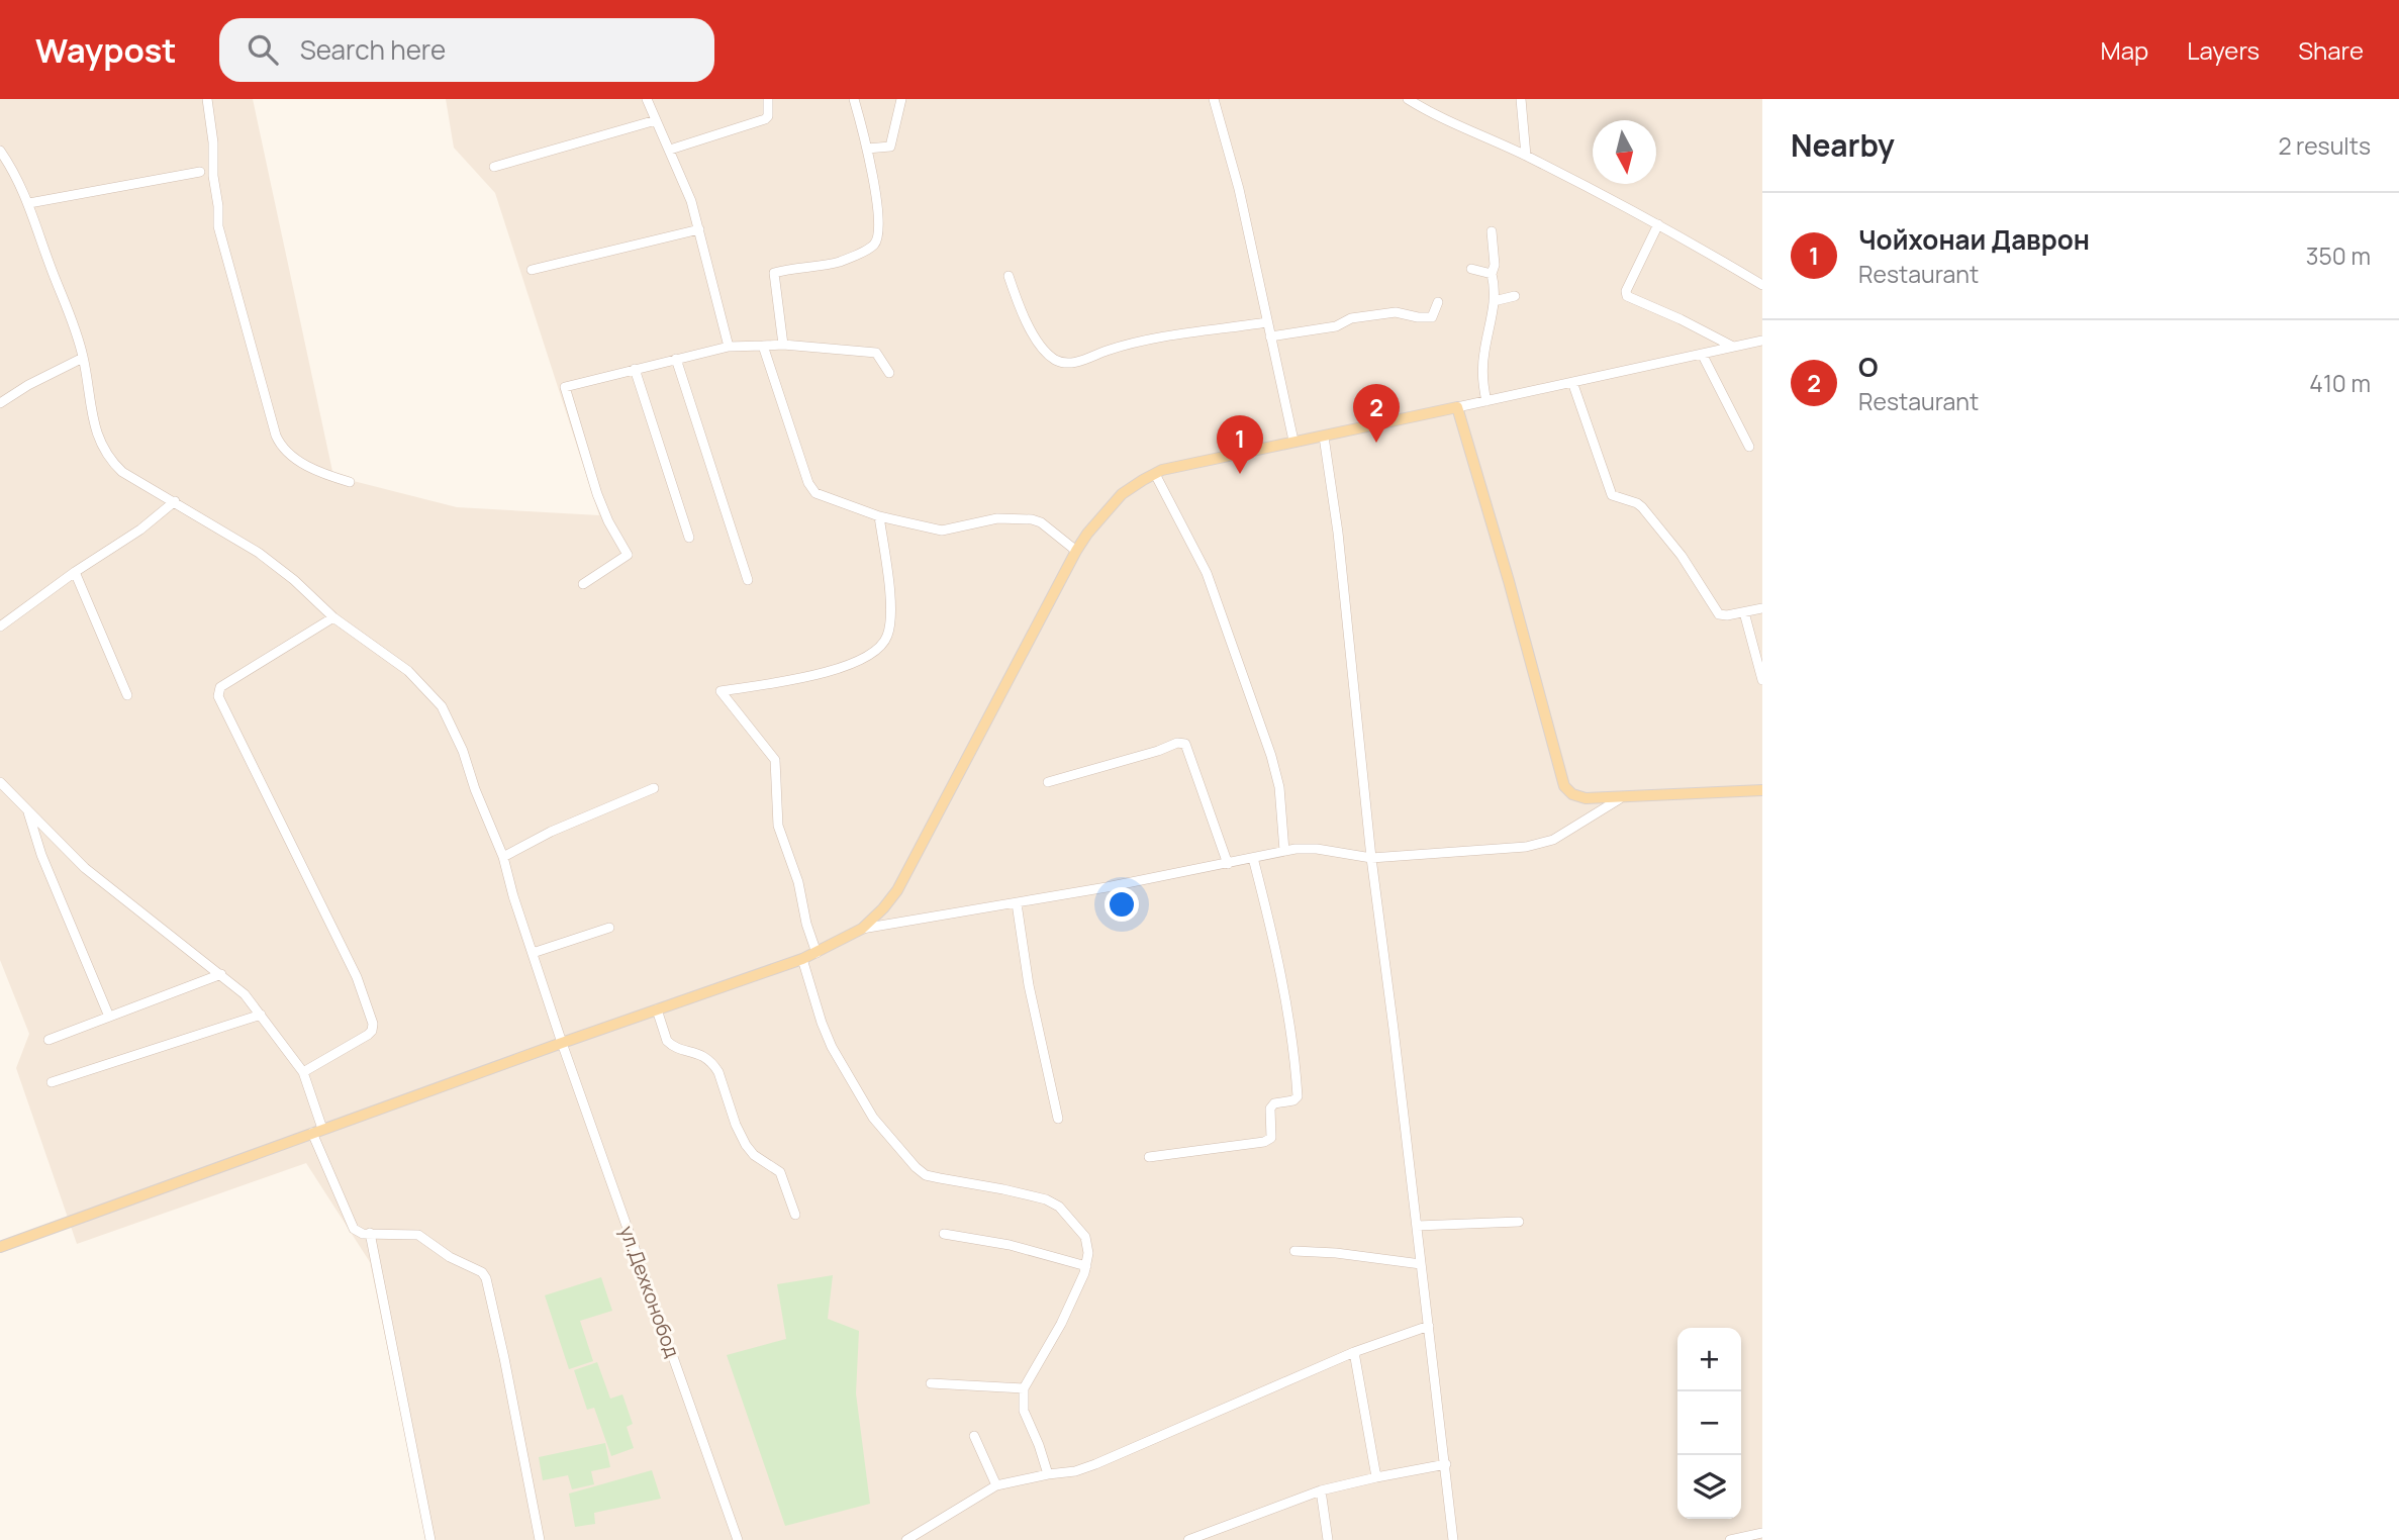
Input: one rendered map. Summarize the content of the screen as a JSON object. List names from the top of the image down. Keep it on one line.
{"streets":{"street":["ул.Дехконобод"]},"north":"bottom","page":{"header":"Waypost","search":"Search here","nav":["Map","Layers","Share"],"heading":["Nearby","2 results"],"list":[{"mark":"1","name":"Чойхонаи Даврон","note":"Restaurant","value":"350 m"},{"mark":"2","name":"O","note":"Restaurant","value":"410 m"}],"pins":["2","1"],"map_buttons":["+","−"]}}
